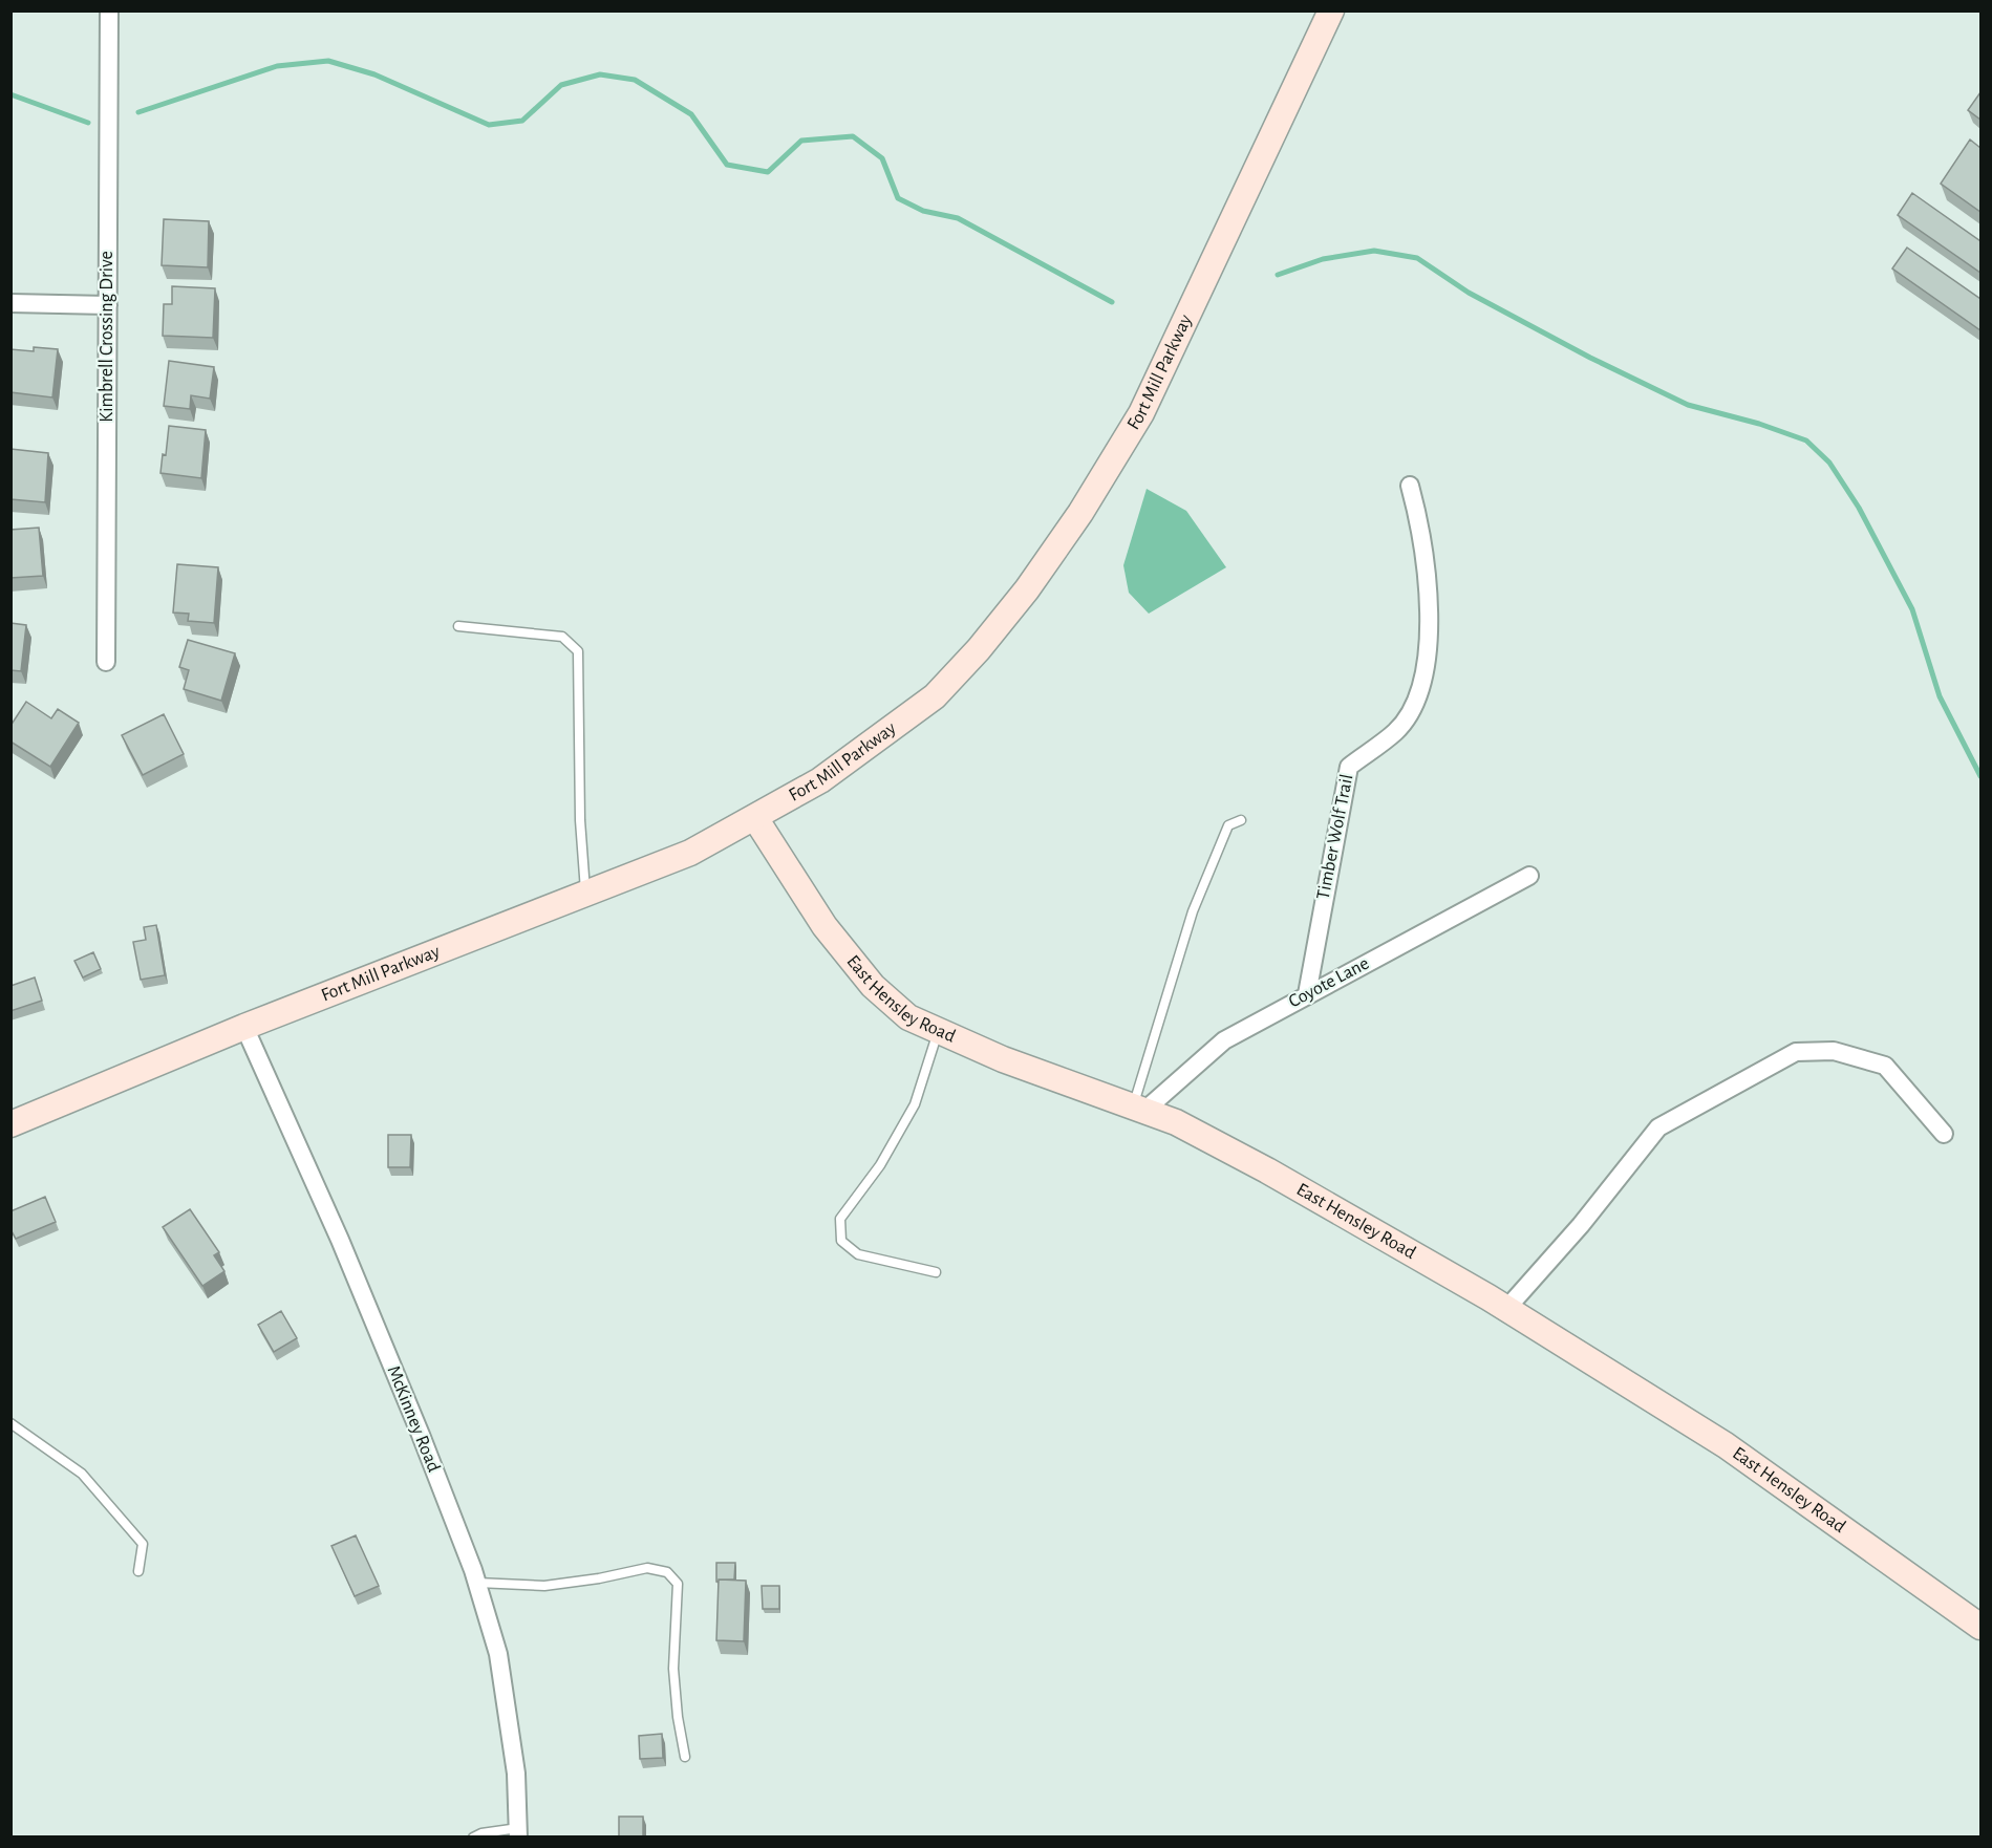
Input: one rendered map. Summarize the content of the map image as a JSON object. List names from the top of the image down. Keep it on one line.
{"streets":{"main road":["Fort Mill Parkway","East Hensley Road"],"street":["Kimbrell Crossing Drive","Timber Wolf Trail","Coyote Lane","McKinney Road"]},"crossings":[["Fort Mill Parkway","East Hensley Road"],["Fort Mill Parkway","McKinney Road"],["Timber Wolf Trail","Coyote Lane"],["Coyote Lane","East Hensley Road"]]}
